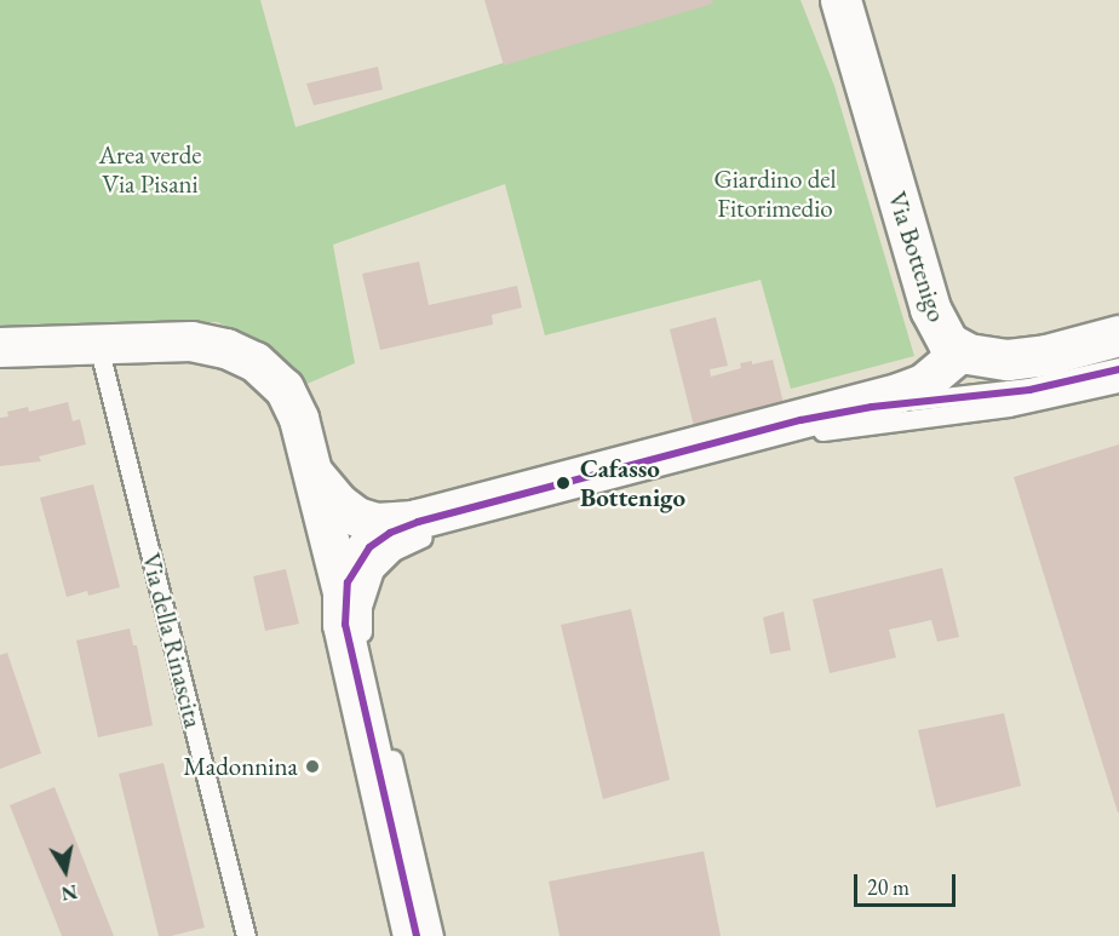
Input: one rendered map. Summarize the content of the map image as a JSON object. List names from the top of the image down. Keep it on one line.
{"streets":{"street":["Via Bottenigo"],"lane":["Via della Rinascita"]},"parks":["Area verde Via Pisani","Giardino del Fitorimedio"],"places":["Cafasso Bottenigo","Madonnina"],"scale_bar":"20 m","north":"bottom"}
